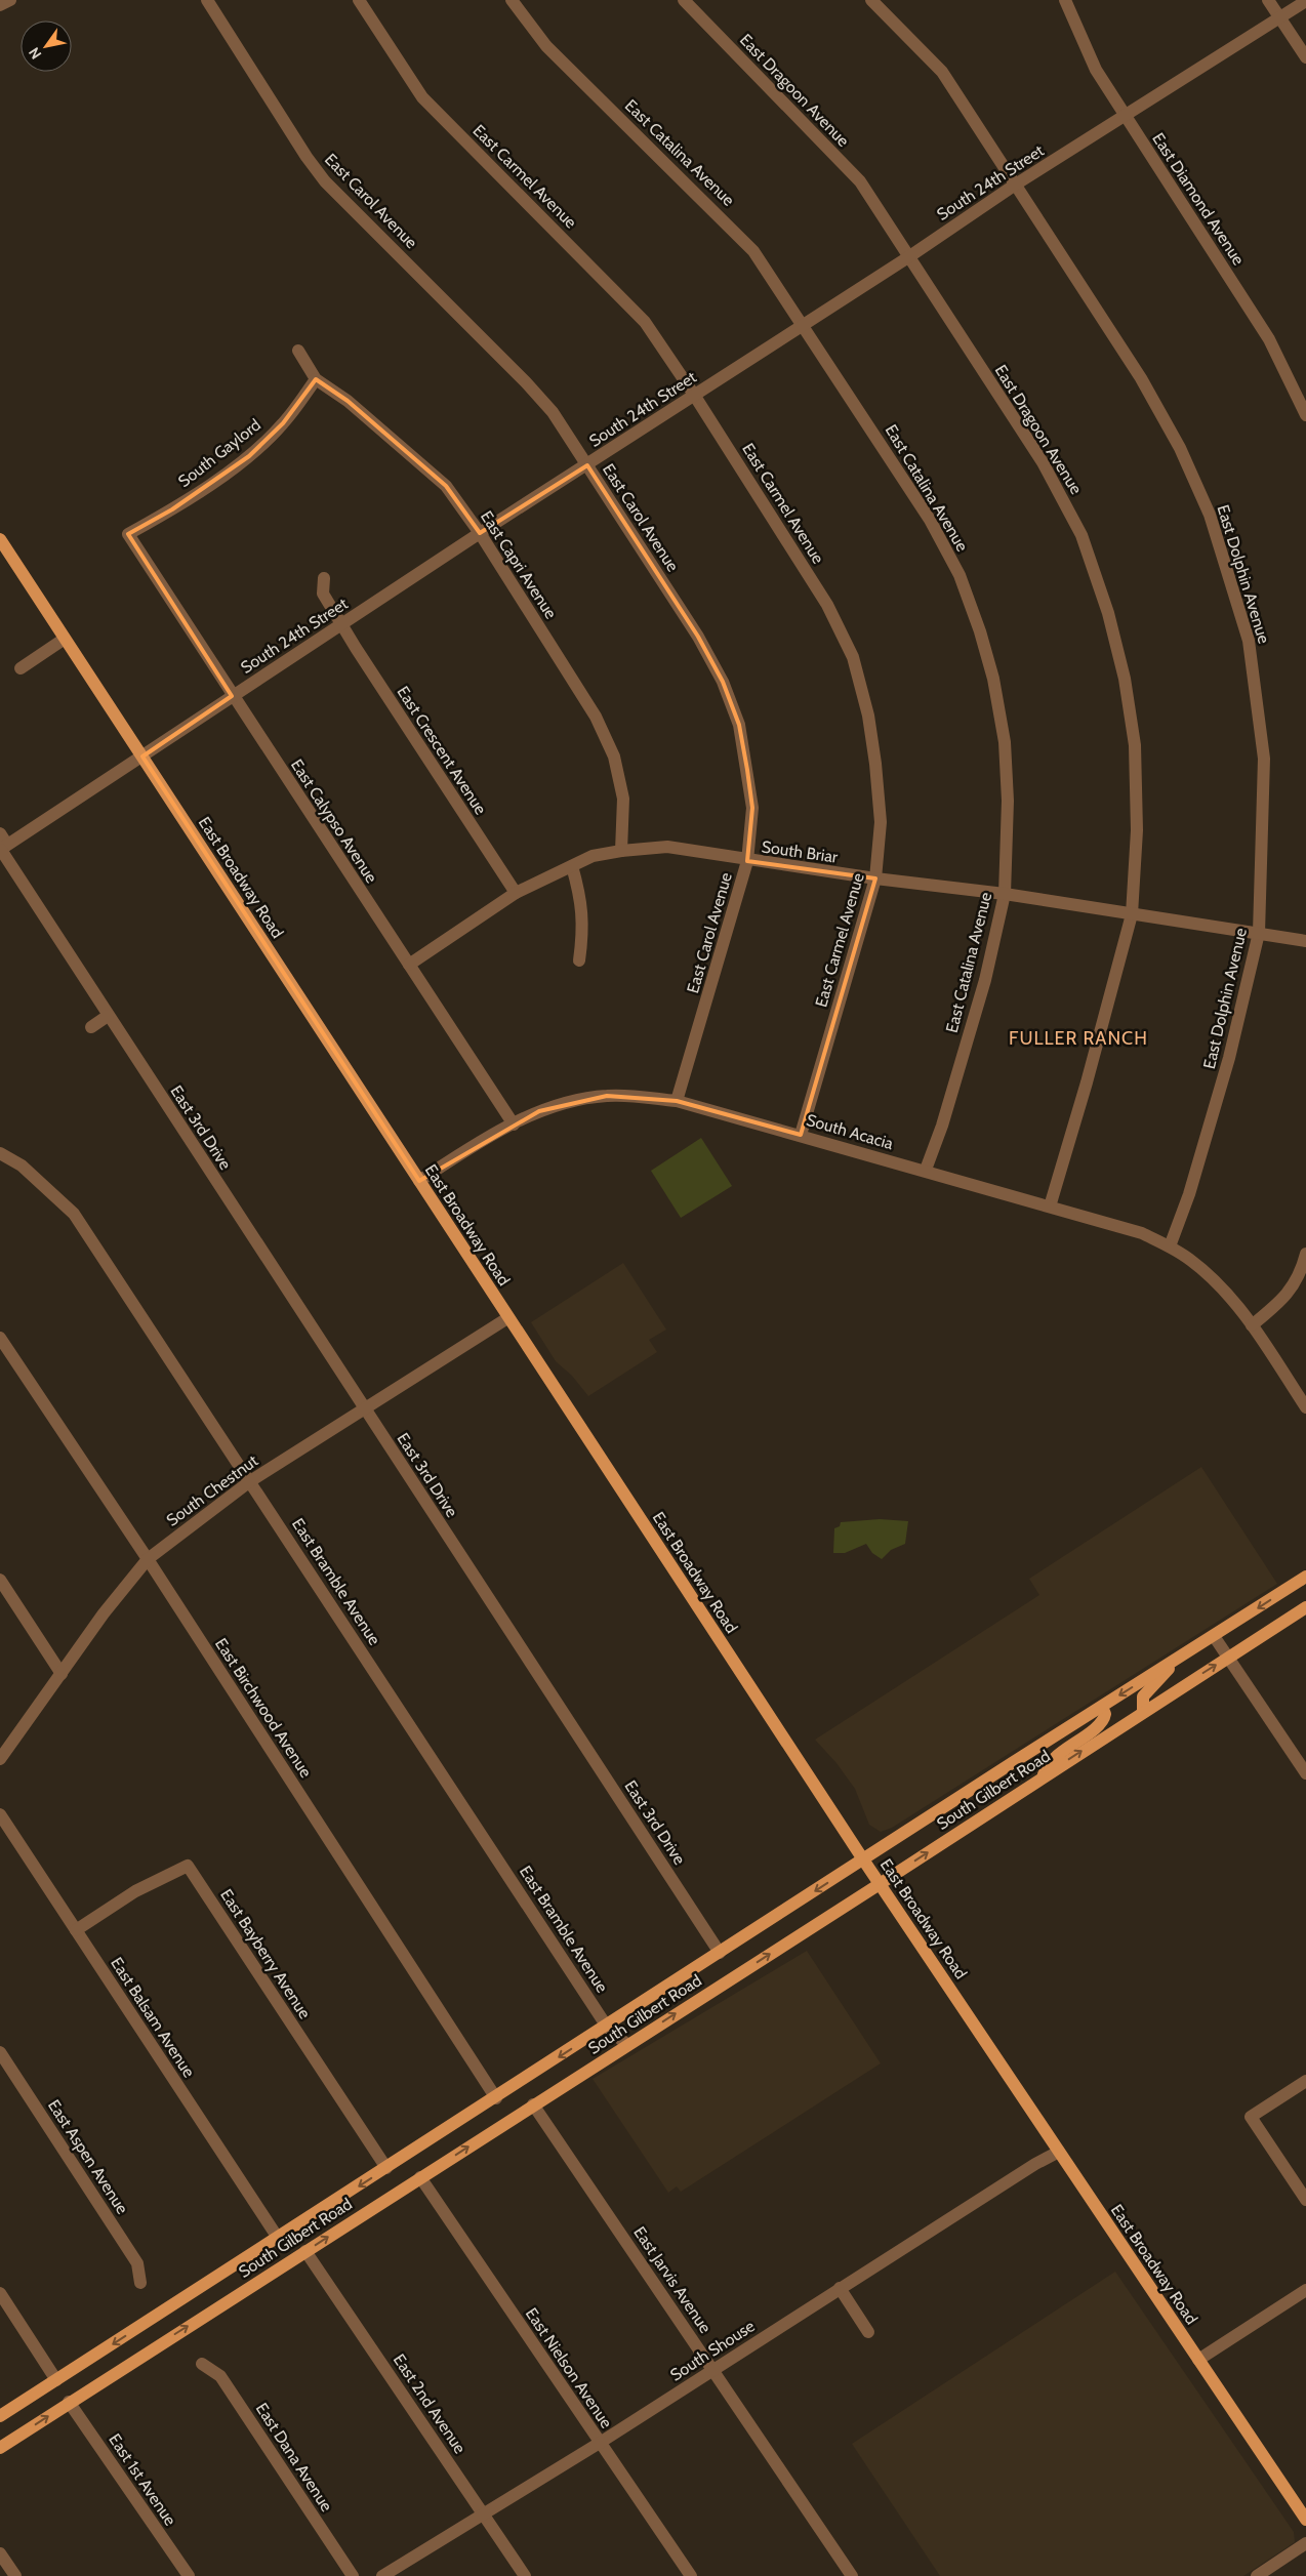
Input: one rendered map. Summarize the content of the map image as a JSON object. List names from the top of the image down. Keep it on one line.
{"streets":{"main road":["East Broadway Road","South Gilbert Road"],"street":["East Dragoon Avenue","East Catalina Avenue","East Carmel Avenue","South 24th Street","East Diamond Avenue","East Carol Avenue","South Gaylord","East Capri Avenue","East Dolphin Avenue","East Crescent Avenue","East Calypso Avenue","South Briar","East 3rd Drive","South Acacia","South Chestnut","East Bramble Avenue","East Birchwood Avenue","East Bayberry Avenue","East Balsam Avenue","East Aspen Avenue","East Jarvis Avenue","South Shouse","East Nielson Avenue","East 2nd Avenue","East Dana Avenue","East 1st Avenue"]},"crossings":[["East Dragoon Avenue","South 24th Street"],["East Dragoon Avenue","South Briar"],["East Dragoon Avenue","South Acacia"],["East Catalina Avenue","South 24th Street"],["East Catalina Avenue","South Briar"],["East Catalina Avenue","South Acacia"],["East Carmel Avenue","South 24th Street"],["East Carmel Avenue","South Briar"],["East Carmel Avenue","South Acacia"],["South 24th Street","East Diamond Avenue"],["South 24th Street","East Carol Avenue"],["South 24th Street","East Capri Avenue"],["South 24th Street","East Dolphin Avenue"],["South 24th Street","East Crescent Avenue"],["South 24th Street","East Calypso Avenue"],["South 24th Street","East Broadway Road"],["South 24th Street","East 3rd Drive"],["East Carol Avenue","South Briar"],["East Carol Avenue","South Acacia"],["South Gaylord","East Capri Avenue"],["South Gaylord","East Calypso Avenue"],["East Capri Avenue","South Briar"],["East Dolphin Avenue","South Briar"],["East Dolphin Avenue","South Acacia"],["East Crescent Avenue","South Briar"],["East Calypso Avenue","South Briar"],["East Calypso Avenue","South Acacia"],["East Broadway Road","South Acacia"],["East Broadway Road","South Chestnut"],["East Broadway Road","South Gilbert Road"],["East Broadway Road","South Shouse"],["East 3rd Drive","South Chestnut"],["East 3rd Drive","South Gilbert Road"],["South Chestnut","East Bramble Avenue"],["South Chestnut","East Birchwood Avenue"],["East Bramble Avenue","South Gilbert Road"],["East Birchwood Avenue","South Gilbert Road"],["South Gilbert Road","East Bayberry Avenue"],["South Gilbert Road","East Balsam Avenue"],["South Gilbert Road","East Jarvis Avenue"],["South Gilbert Road","East Nielson Avenue"],["South Gilbert Road","East 2nd Avenue"],["South Gilbert Road","East 1st Avenue"],["East Bayberry Avenue","East Balsam Avenue"],["East Jarvis Avenue","South Shouse"],["South Shouse","East Nielson Avenue"],["South Shouse","East 2nd Avenue"]],"districts":["FULLER RANCH"],"north":"bottom left"}
